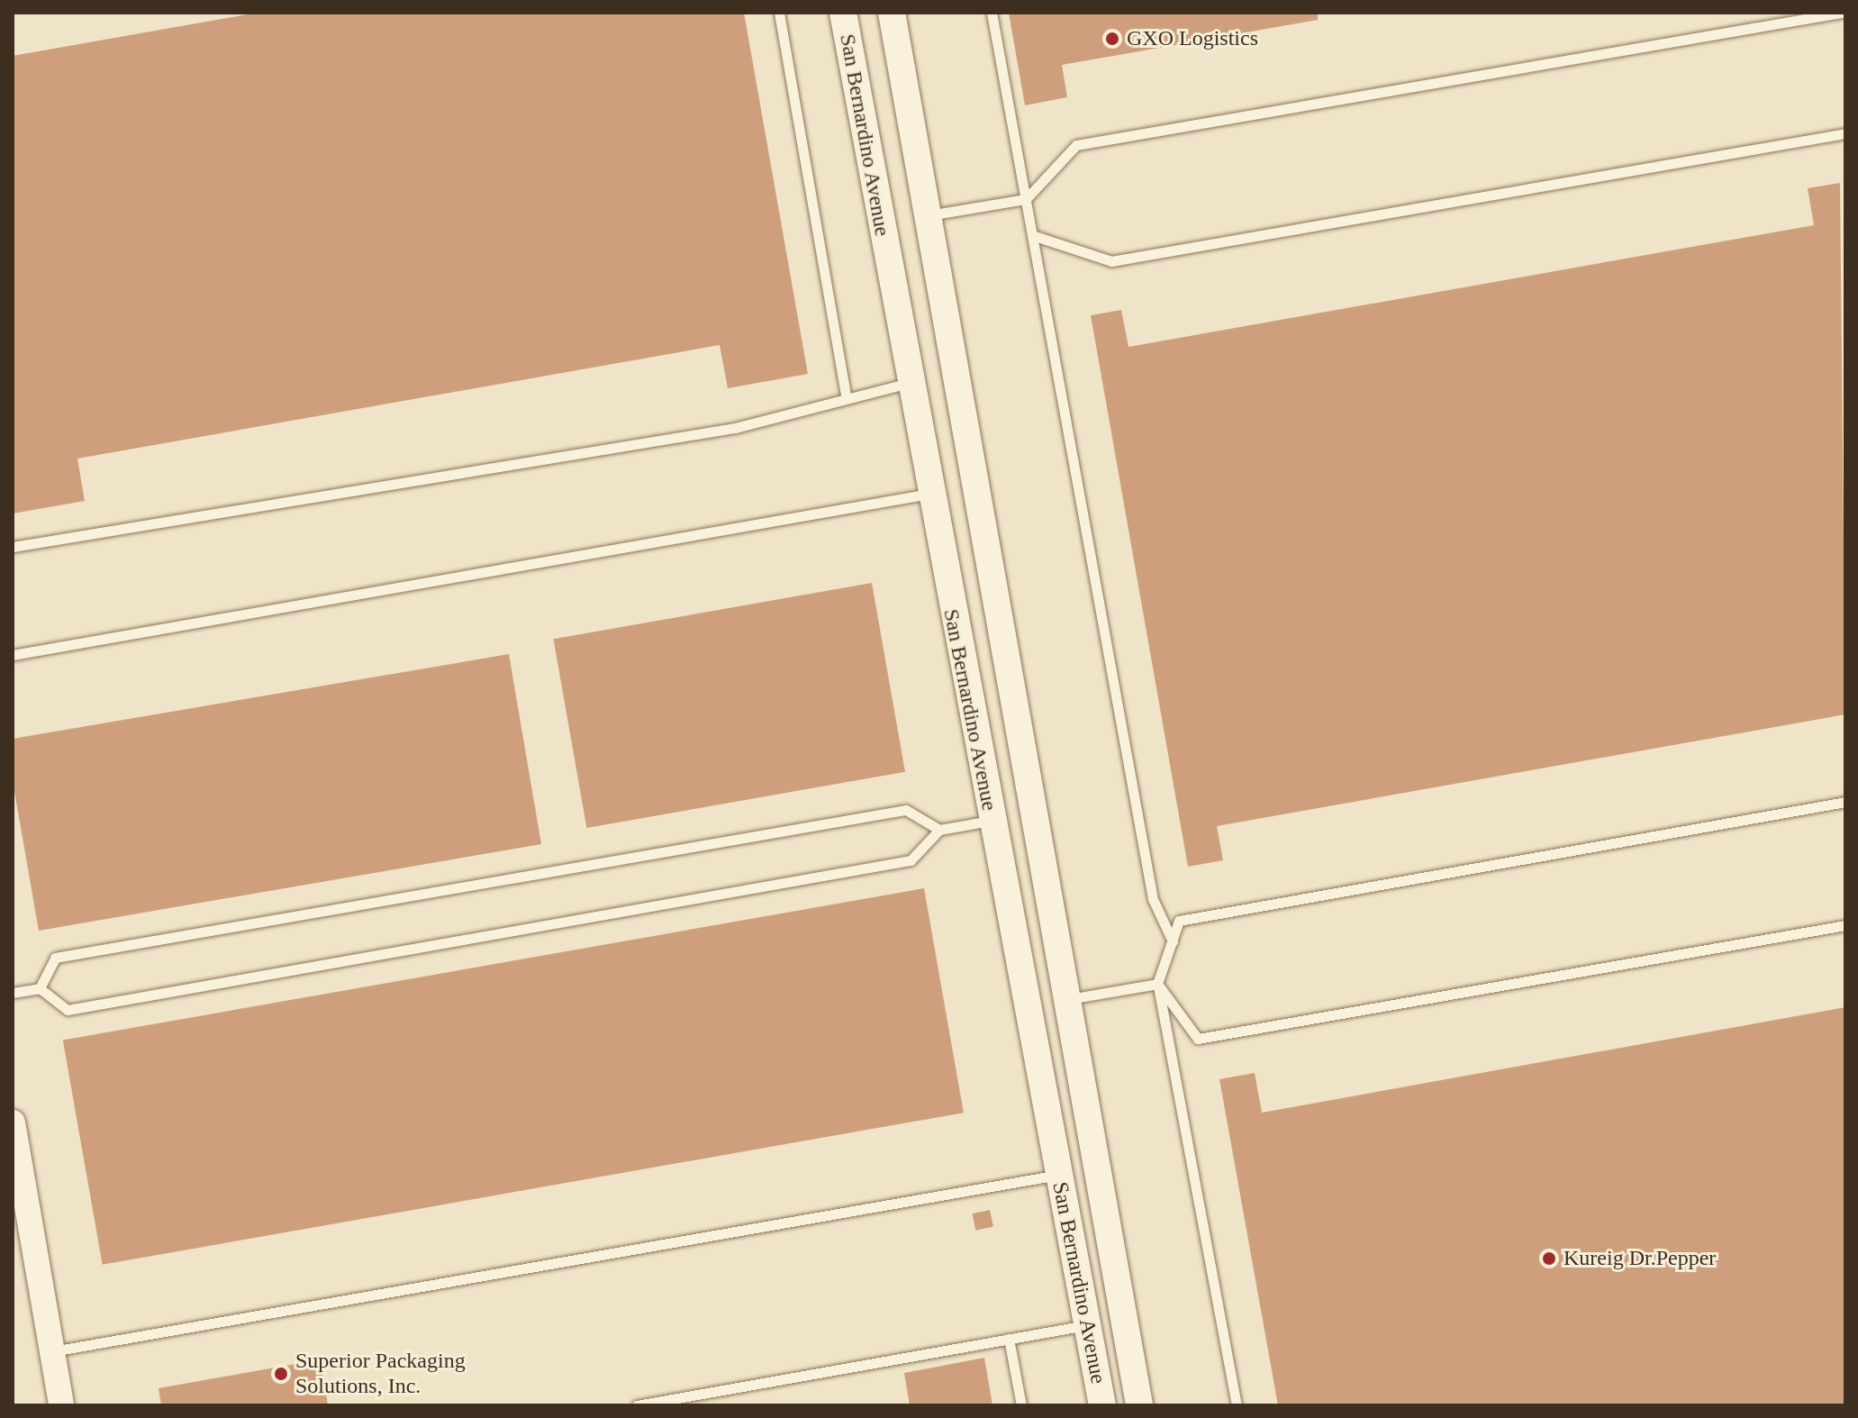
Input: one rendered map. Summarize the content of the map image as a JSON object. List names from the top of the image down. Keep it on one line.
{"streets":{"main road":["San Bernardino Avenue"]},"places":["GXO Logistics","Kureig Dr.Pepper","Superior Packaging Solutions, Inc."]}
